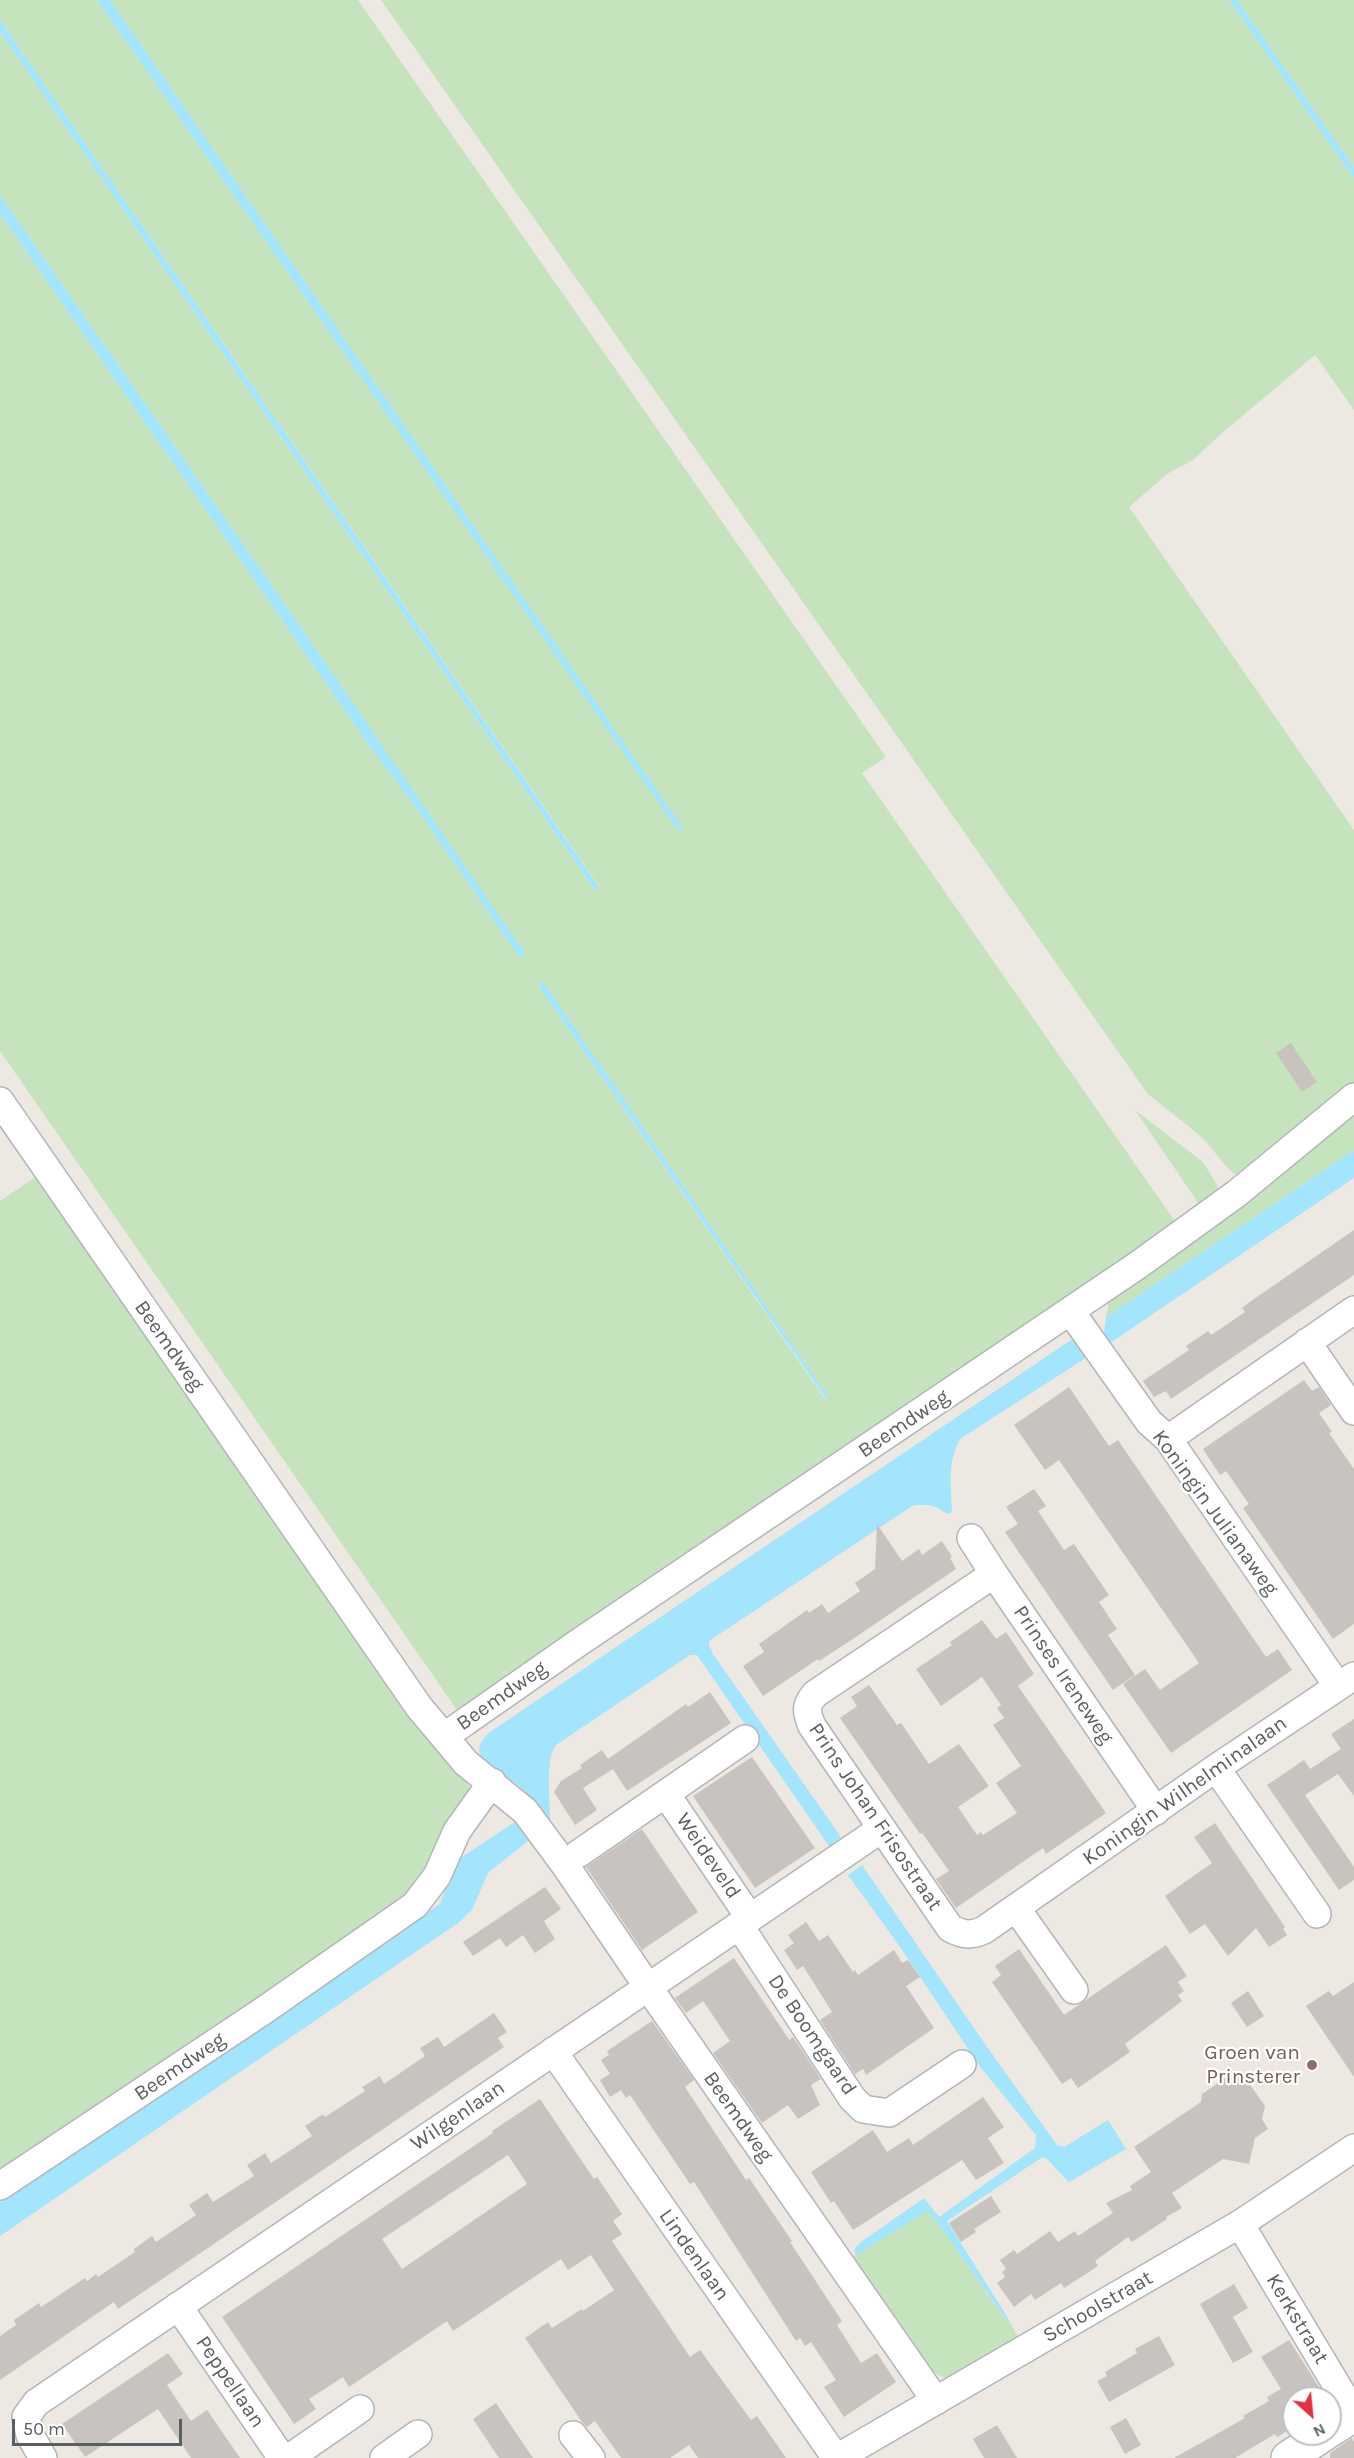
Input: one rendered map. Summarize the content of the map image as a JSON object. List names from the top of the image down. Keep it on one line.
{"streets":{"street":["Beemdweg","Koningin Julianaweg","Prinses Ireneweg","Koningin Wilhelminalaan","Prins Johan Frisostraat","Weideveld","De Boomgaard","Wilgenlaan","Lindenlaan","Schoolstraat","Kerkstraat","Peppellaan"]},"crossings":[["Beemdweg","Koningin Julianaweg"],["Beemdweg","Wilgenlaan"],["Beemdweg","Schoolstraat"],["Koningin Julianaweg","Koningin Wilhelminalaan"],["Prinses Ireneweg","Koningin Wilhelminalaan"],["Prinses Ireneweg","Prins Johan Frisostraat"],["Koningin Wilhelminalaan","Prins Johan Frisostraat"],["Prins Johan Frisostraat","Wilgenlaan"],["Weideveld","De Boomgaard"],["Weideveld","Wilgenlaan"],["De Boomgaard","Wilgenlaan"],["Wilgenlaan","Lindenlaan"],["Wilgenlaan","Peppellaan"],["Lindenlaan","Schoolstraat"],["Schoolstraat","Kerkstraat"]],"places":["Groen van Prinsterer"],"scale_bar":"50 m","north":"bottom right"}
